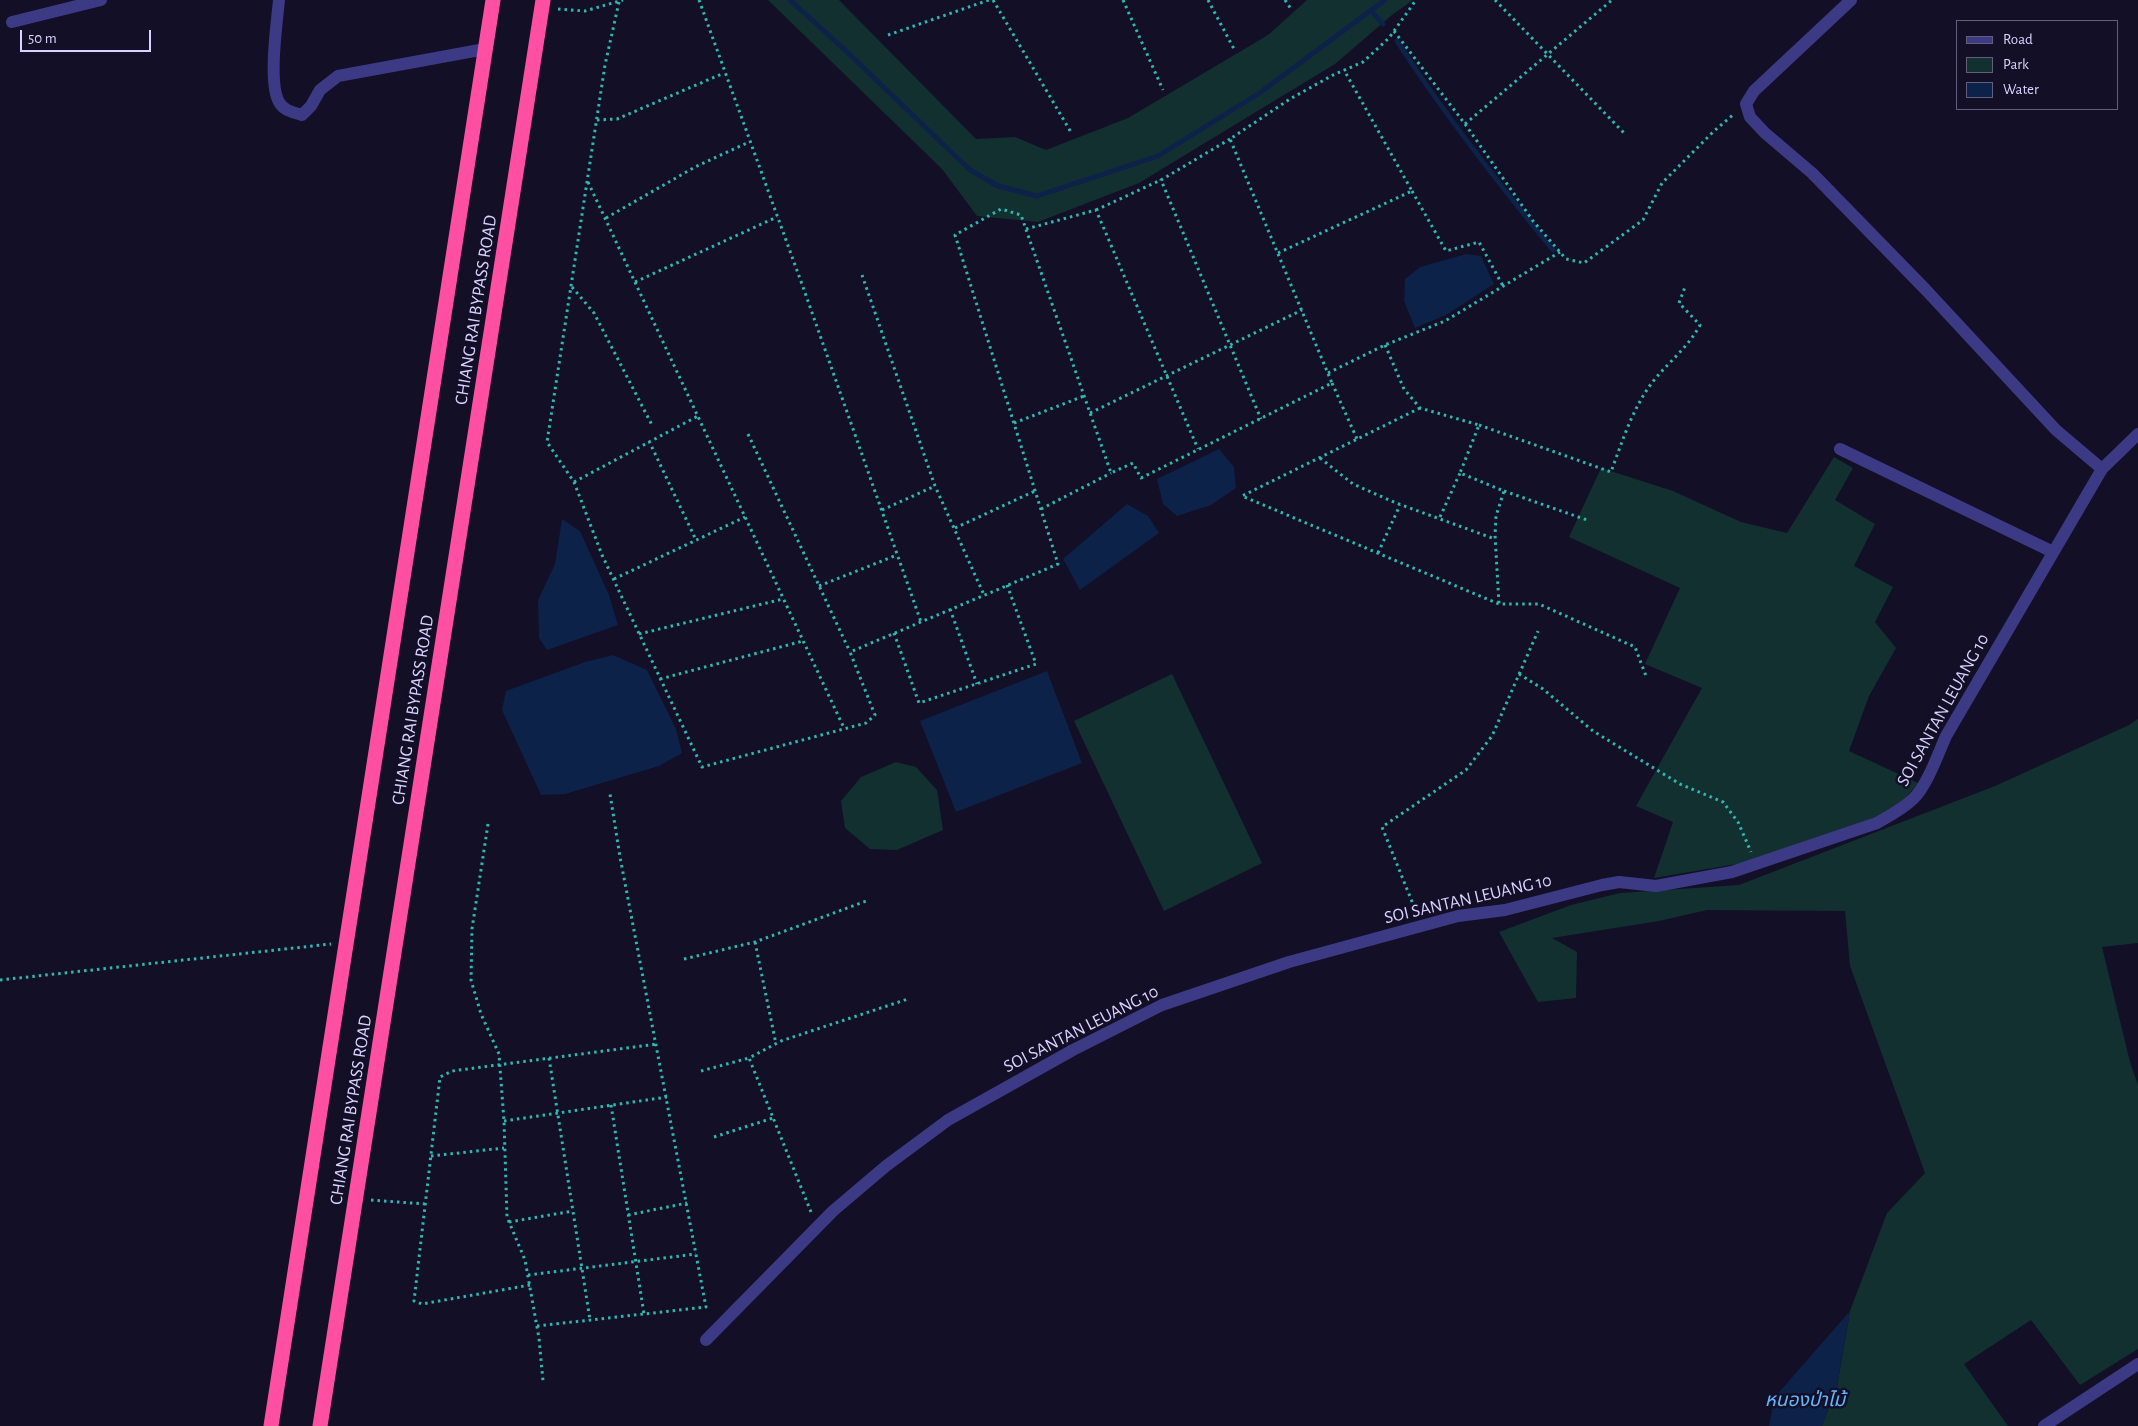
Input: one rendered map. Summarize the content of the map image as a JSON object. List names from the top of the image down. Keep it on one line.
{"streets":{"highway":["CHIANG RAI BYPASS ROAD"],"street":["SOI SANTAN LEUANG 10"]},"water":["หนองป่าไม้"],"legend":["Road","Park","Water"],"scale_bar":"50 m"}
